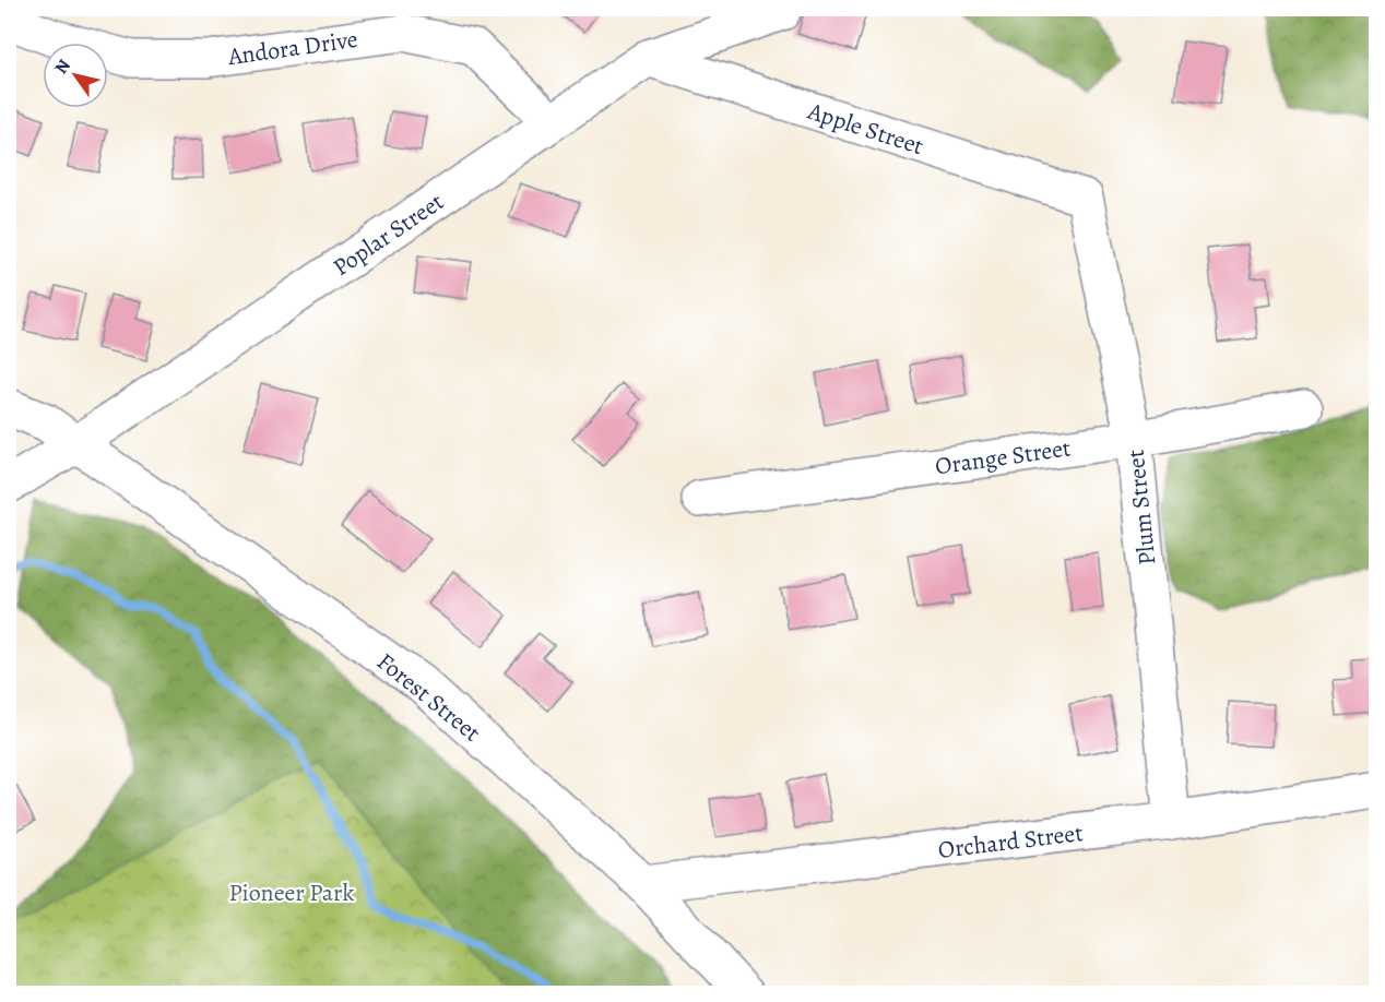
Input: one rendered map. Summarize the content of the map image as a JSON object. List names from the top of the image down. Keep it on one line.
{"streets":{"street":["Andora Drive","Apple Street","Poplar Street","Orange Street","Plum Street","Forest Street","Orchard Street"]},"crossings":[["Andora Drive","Poplar Street"],["Apple Street","Poplar Street"],["Apple Street","Plum Street"],["Poplar Street","Forest Street"],["Orange Street","Plum Street"],["Plum Street","Orchard Street"],["Forest Street","Orchard Street"]],"parks":["Pioneer Park"],"north":"top left"}
